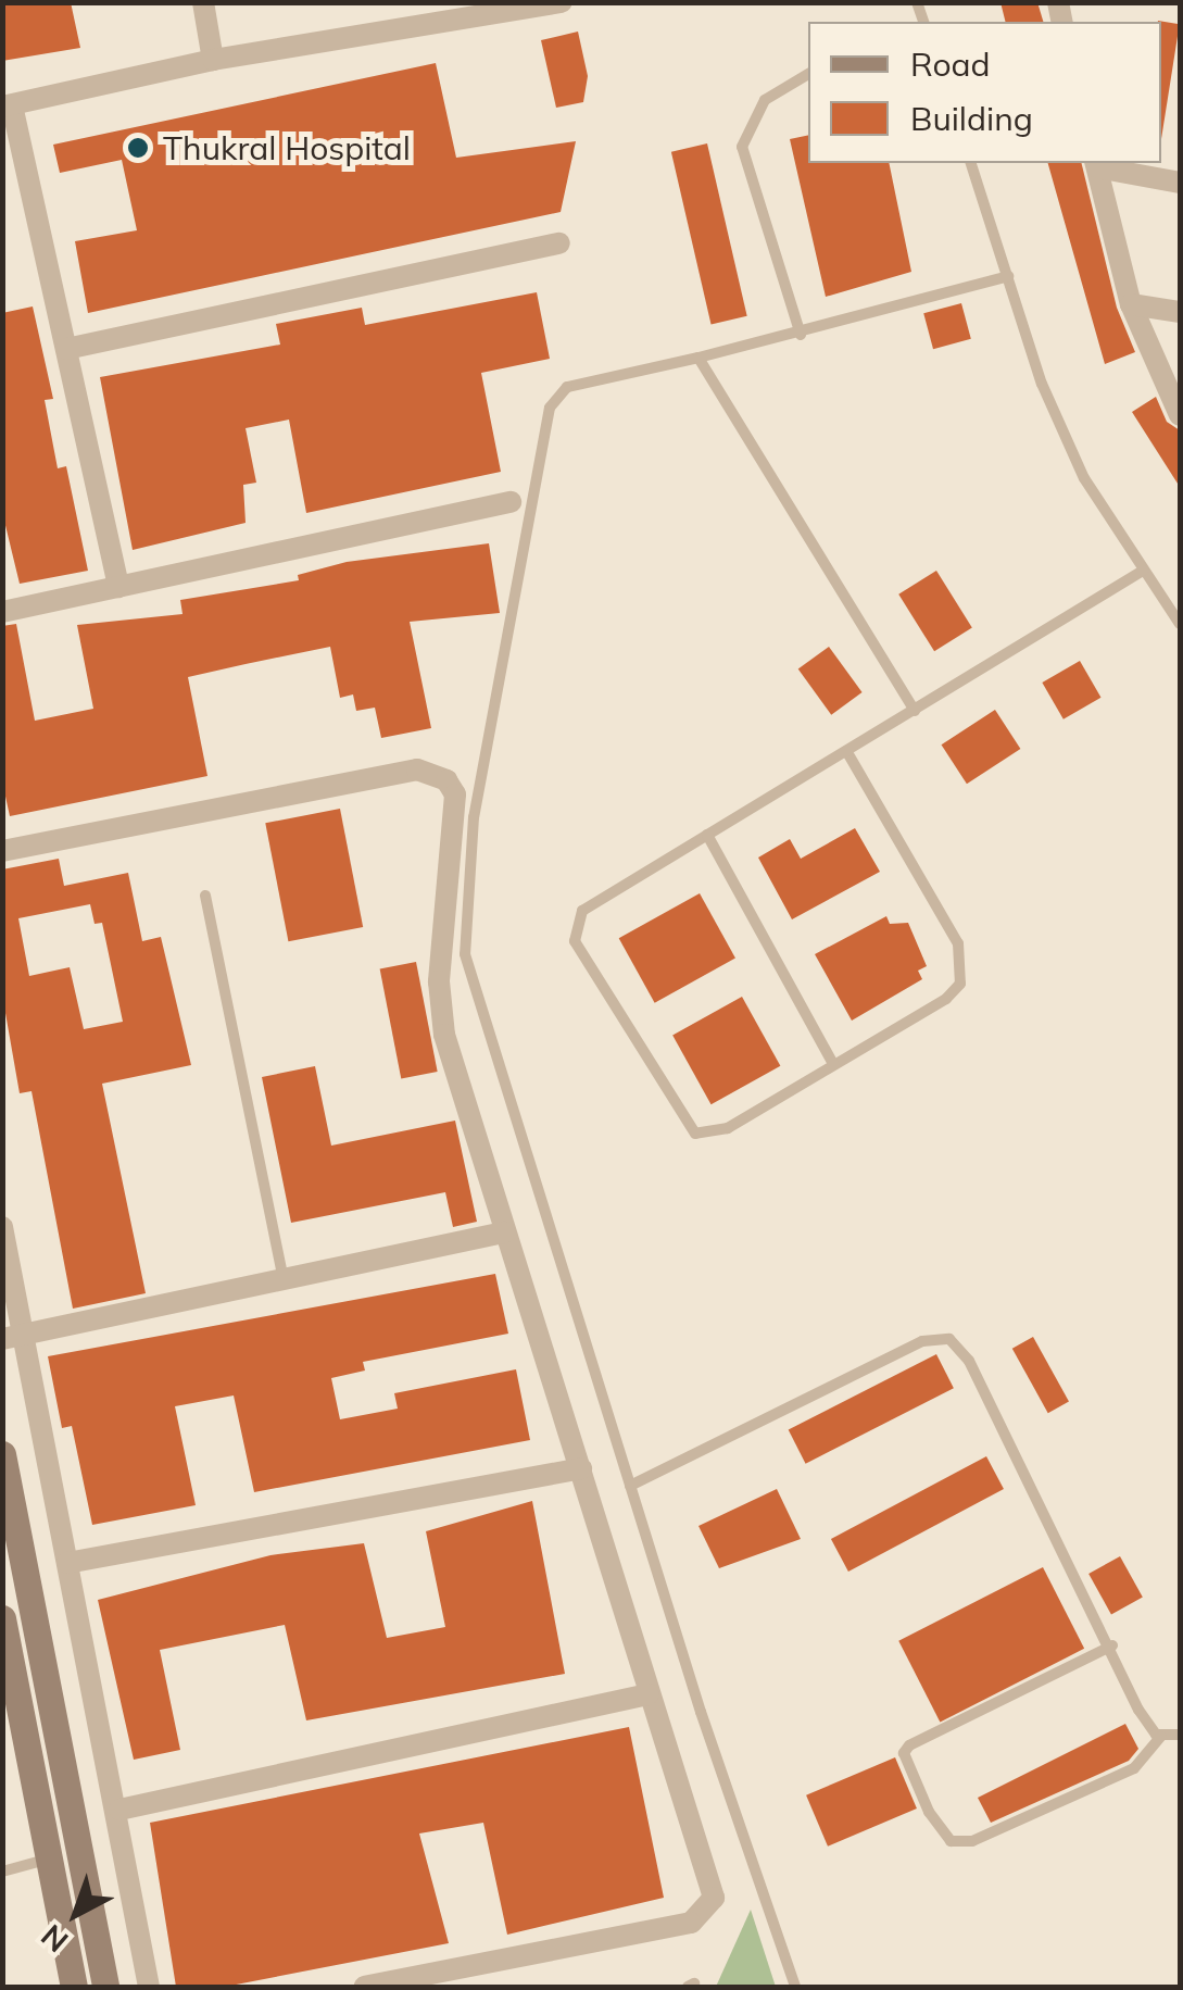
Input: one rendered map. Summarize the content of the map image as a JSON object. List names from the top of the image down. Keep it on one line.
{"places":["Thukral Hospital"],"legend":["Road","Building"],"north":"bottom left"}
